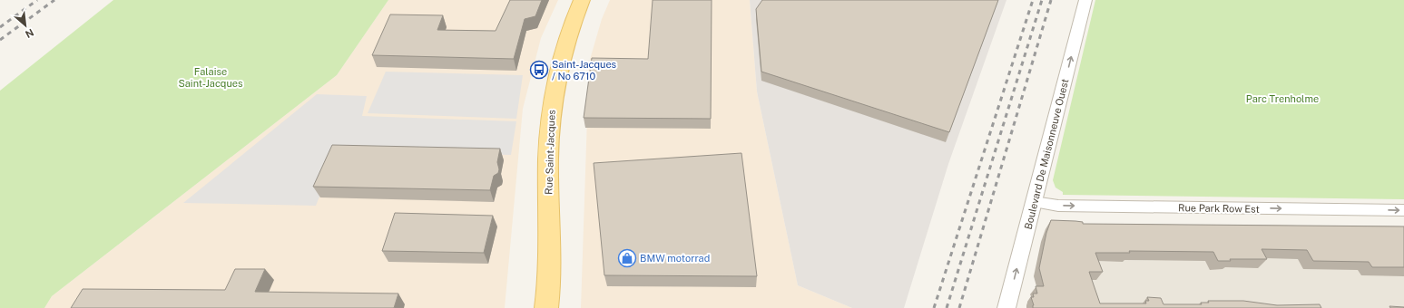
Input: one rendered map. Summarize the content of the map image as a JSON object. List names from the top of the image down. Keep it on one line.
{"streets":{"main road":["Rue Saint-Jacques"],"street":["Boulevard De Maisonneuve Ouest","Rue Park Row Est"]},"crossings":[["Boulevard De Maisonneuve Ouest","Rue Park Row Est"]],"one_way":["Boulevard De Maisonneuve Ouest","Rue Park Row Est"],"parks":["Falaise Saint-Jacques","Parc Trenholme"],"places":{"bus stop":["Saint-Jacques / No 6710"],"shop":["BMW motorrad"]},"north":"bottom right"}
